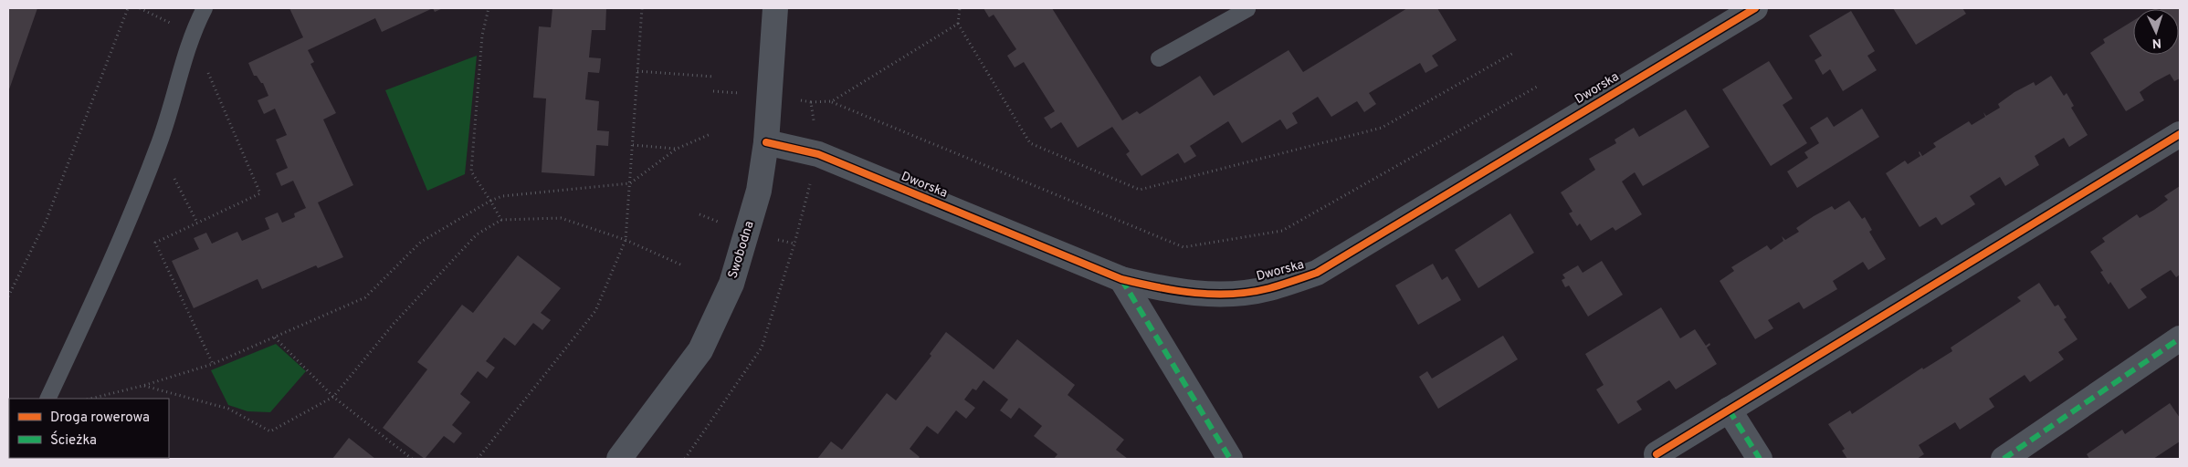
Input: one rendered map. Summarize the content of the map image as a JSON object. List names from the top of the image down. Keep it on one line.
{"streets":{"street":["Dworska","Swobodna"]},"crossings":[["Dworska","Swobodna"]],"legend":["Droga rowerowa","Ścieżka"],"north":"bottom"}
